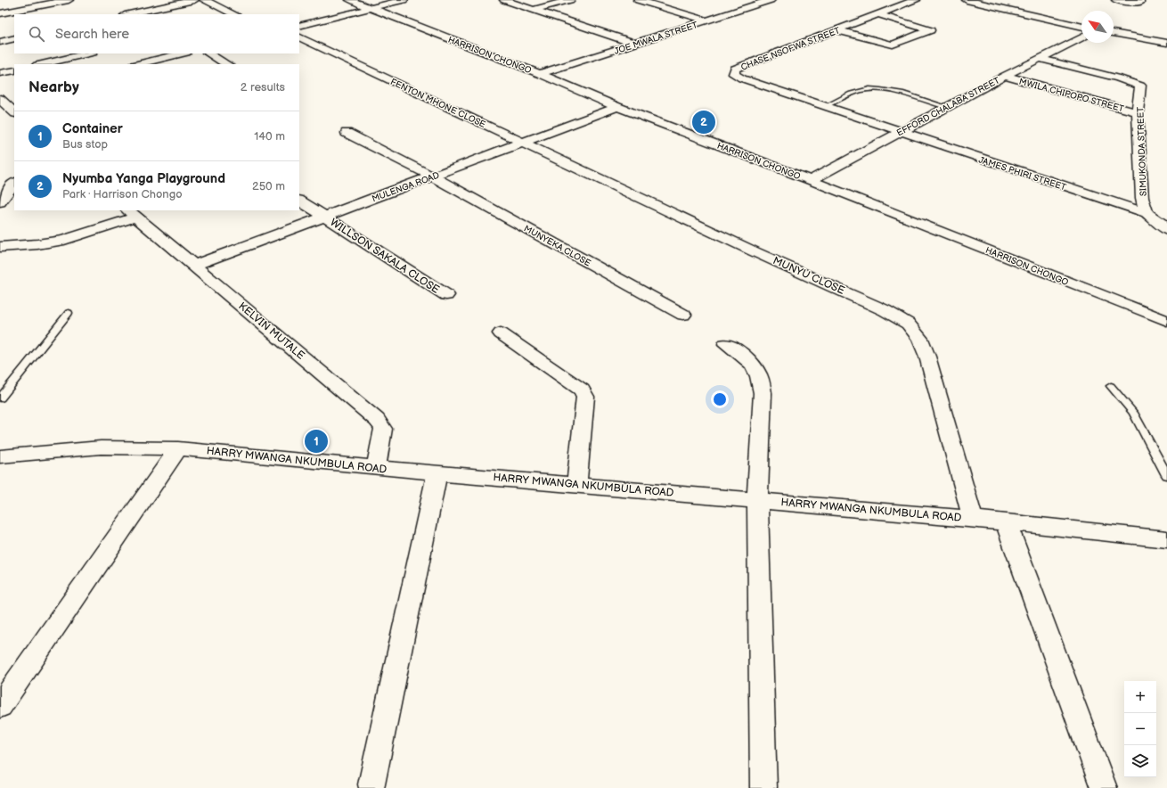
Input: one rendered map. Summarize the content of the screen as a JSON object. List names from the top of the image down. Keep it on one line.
{"streets":{"street":["JOE MWALA STREET","CHASE NSOFWA STREET","HARRISON CHONGO","MWILA CHIPOPO STREET","FENTON MHONE CLOSE","EFFORD CHALABA STREET","SIMUKONDA STREET","JAMES PHIRI STREET","MULENGA ROAD","MUNYEKA CLOSE","WILLSON SAKALA CLOSE","MUNYU CLOSE","KELVIN MUTALE","HARRY MWANGA NKUMBULA ROAD"]},"crossings":[["JOE MWALA STREET","HARRISON CHONGO"],["CHASE NSOFWA STREET","EFFORD CHALABA STREET"],["CHASE NSOFWA STREET","JAMES PHIRI STREET"],["HARRISON CHONGO","EFFORD CHALABA STREET"],["HARRISON CHONGO","MULENGA ROAD"],["MWILA CHIPOPO STREET","EFFORD CHALABA STREET"],["MWILA CHIPOPO STREET","SIMUKONDA STREET"],["FENTON MHONE CLOSE","MULENGA ROAD"],["FENTON MHONE CLOSE","MUNYU CLOSE"],["EFFORD CHALABA STREET","SIMUKONDA STREET"],["EFFORD CHALABA STREET","JAMES PHIRI STREET"],["SIMUKONDA STREET","JAMES PHIRI STREET"],["MULENGA ROAD","MUNYEKA CLOSE"],["MULENGA ROAD","WILLSON SAKALA CLOSE"],["MULENGA ROAD","MUNYU CLOSE"],["MULENGA ROAD","KELVIN MUTALE"],["MUNYU CLOSE","HARRY MWANGA NKUMBULA ROAD"],["KELVIN MUTALE","HARRY MWANGA NKUMBULA ROAD"]],"north":"top left","page":{"search":"Search here","heading":["Nearby","2 results"],"pins":["2","1"],"list":[{"mark":"1","name":"Container","note":"Bus stop","value":"140 m"},{"mark":"2","name":"Nyumba Yanga Playground","note":"Park · Harrison Chongo","value":"250 m"}],"map_buttons":["+","−"]}}
